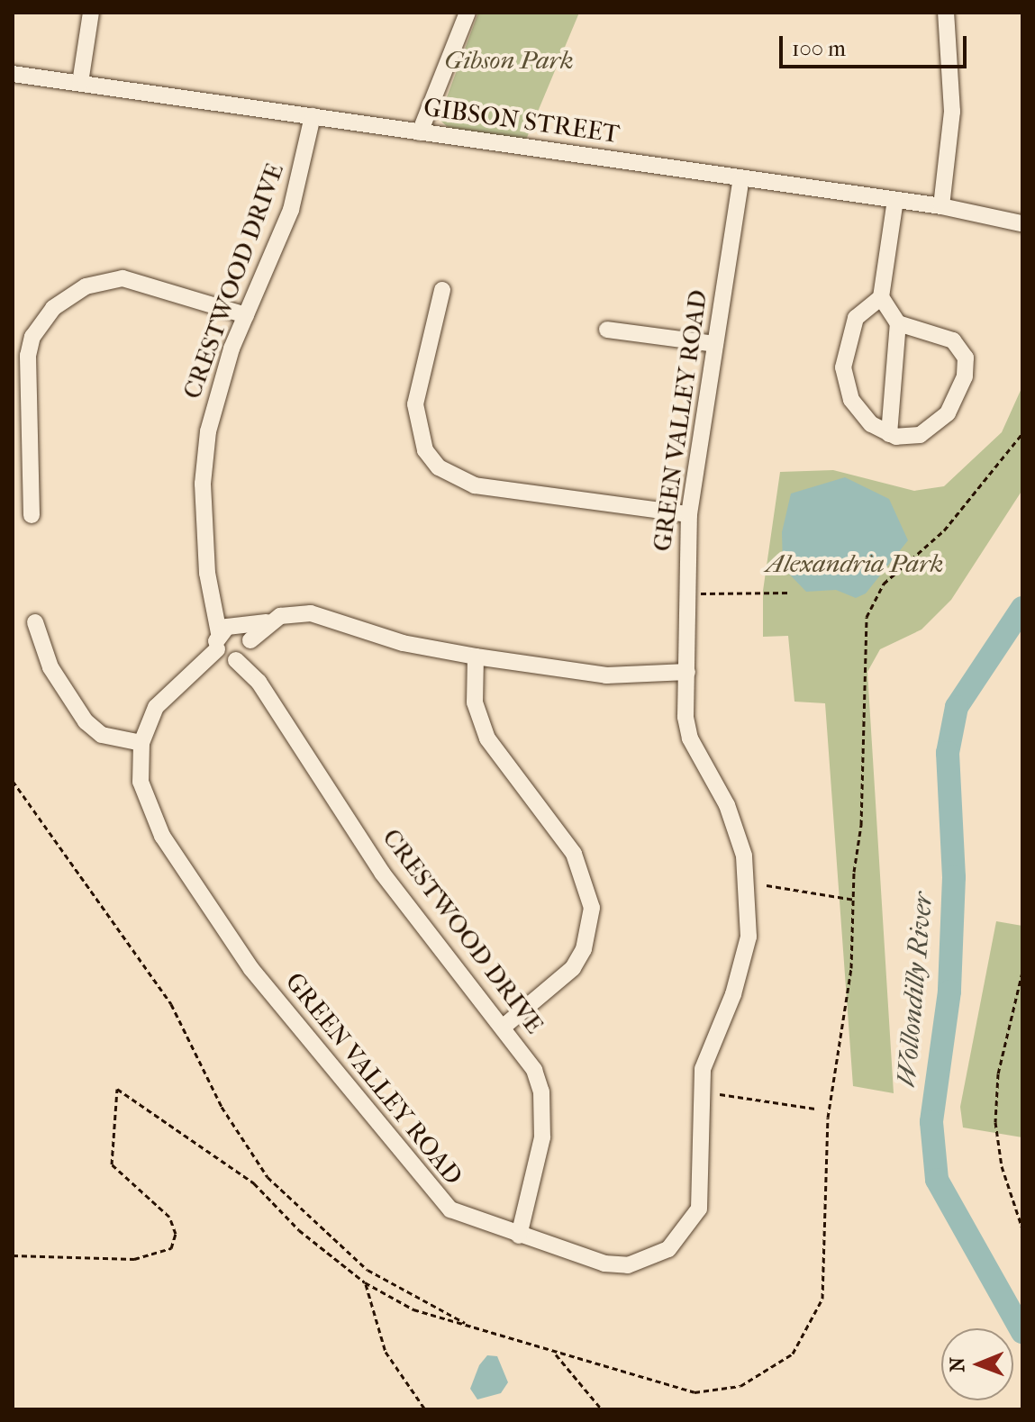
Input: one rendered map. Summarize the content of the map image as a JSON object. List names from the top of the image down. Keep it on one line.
{"streets":{"street":["GIBSON STREET","CRESTWOOD DRIVE","GREEN VALLEY ROAD"]},"crossings":[["GIBSON STREET","CRESTWOOD DRIVE"],["GIBSON STREET","GREEN VALLEY ROAD"],["CRESTWOOD DRIVE","GREEN VALLEY ROAD"]],"water":["Wollondilly River"],"parks":["Gibson Park","Alexandria Park"],"scale_bar":"100 m","north":"left"}
